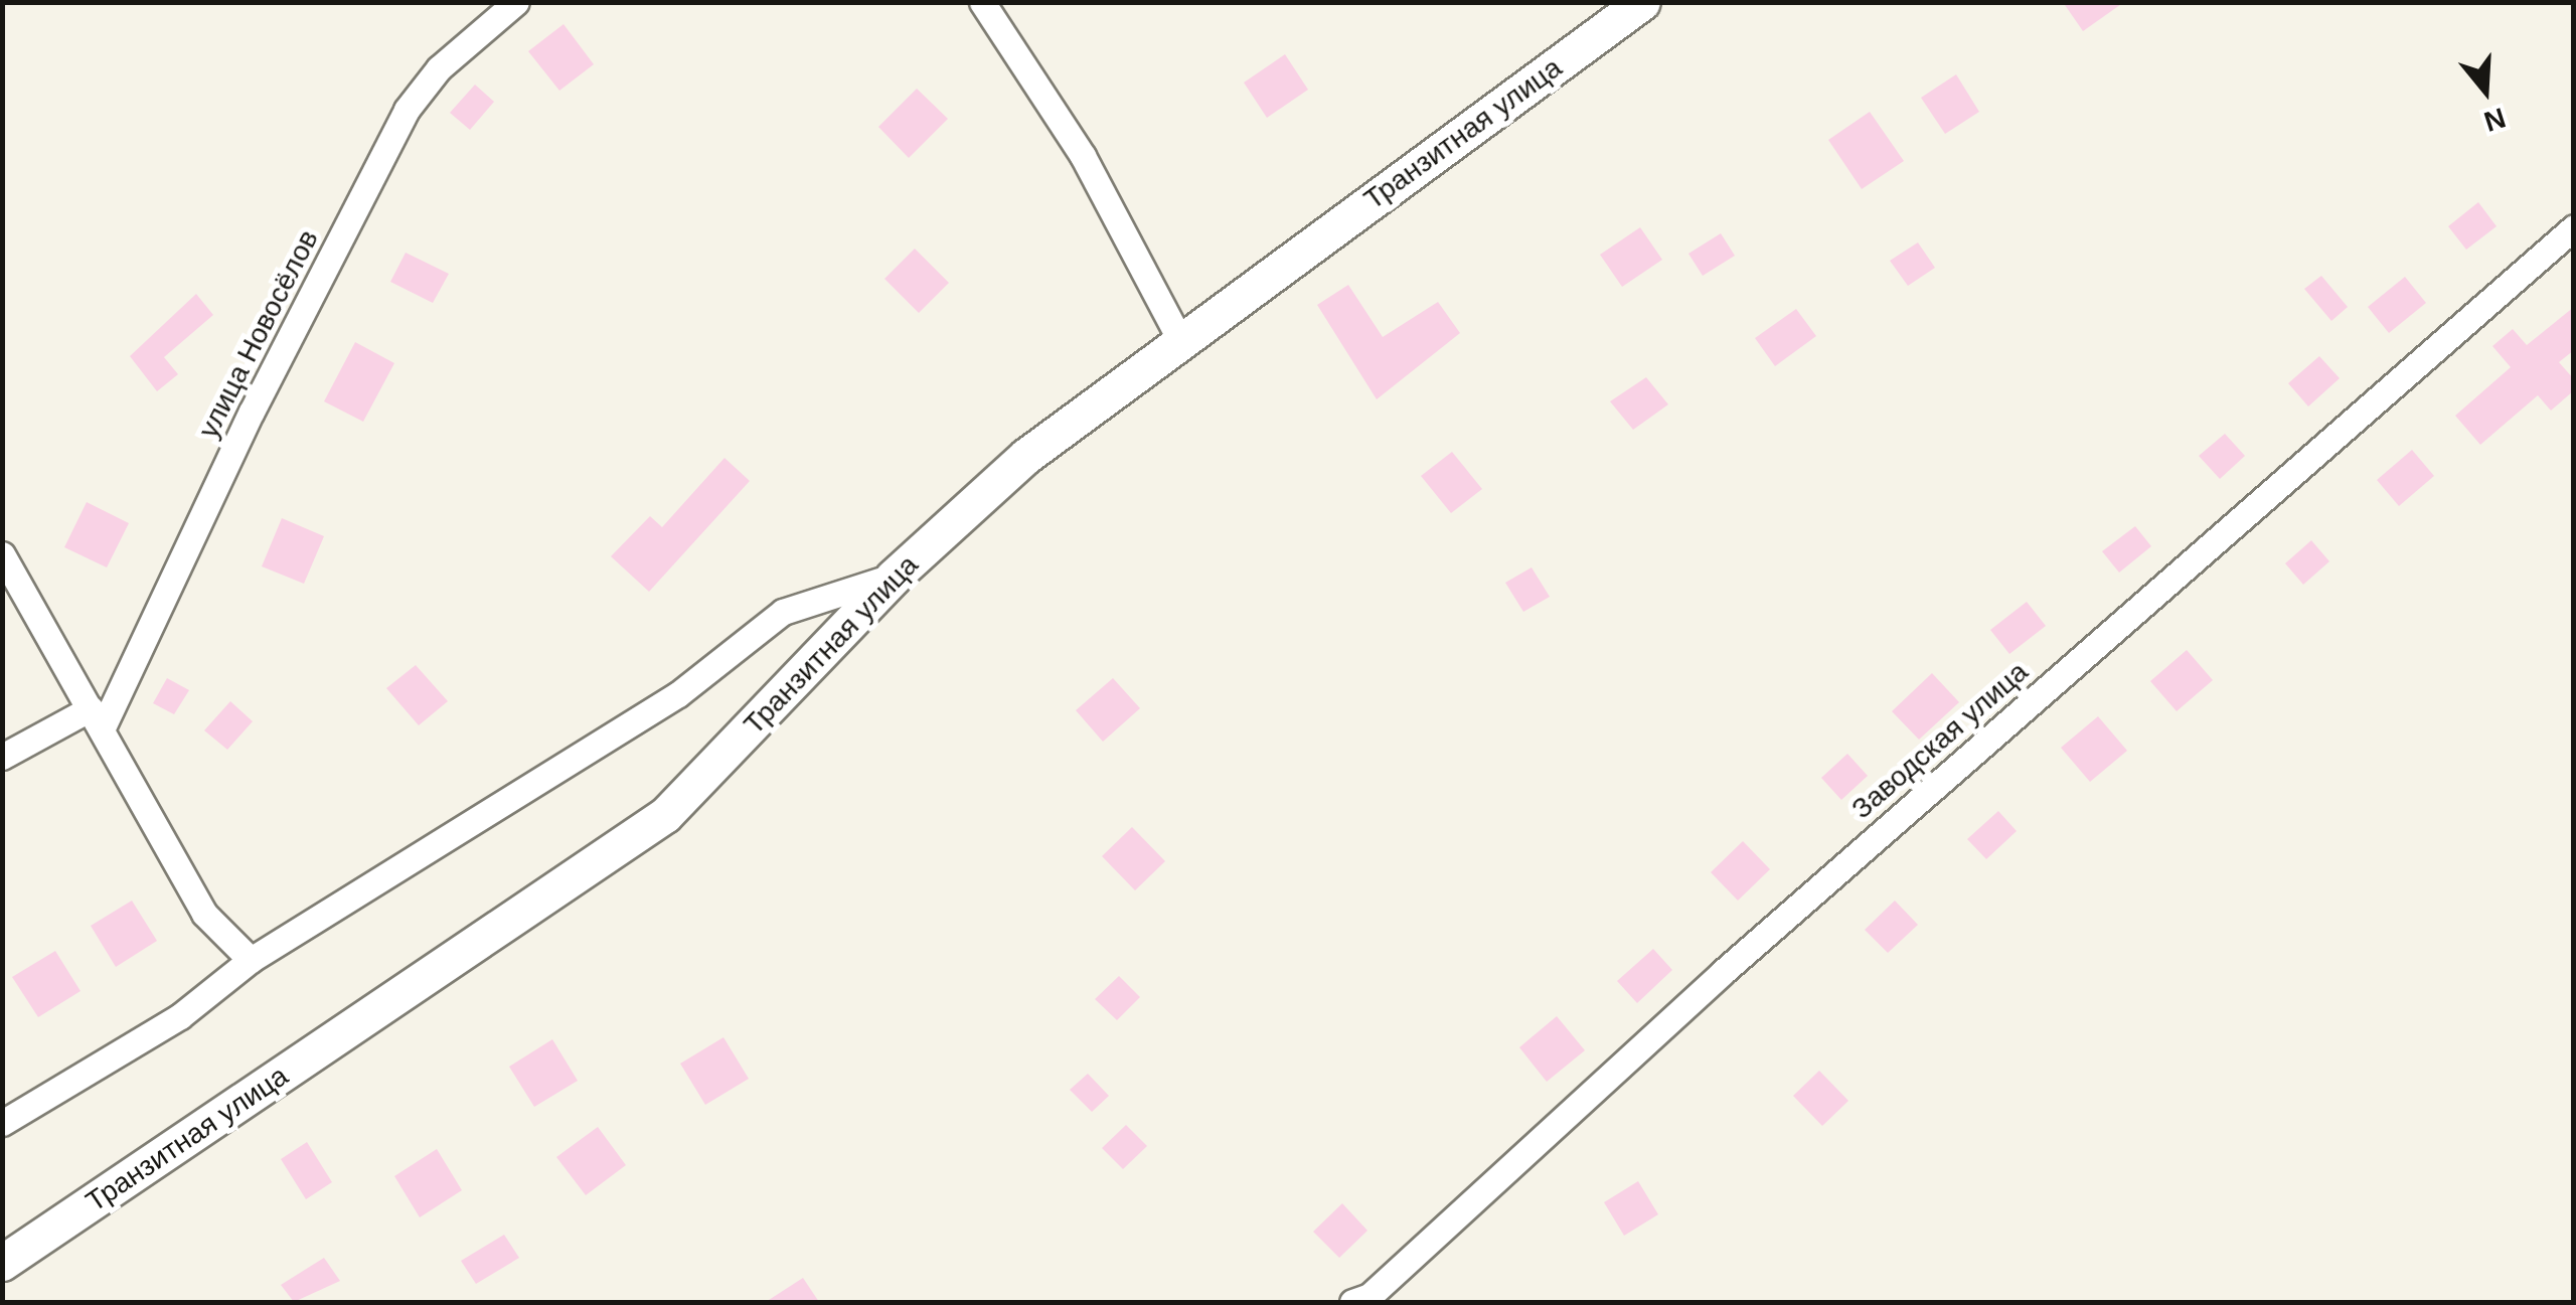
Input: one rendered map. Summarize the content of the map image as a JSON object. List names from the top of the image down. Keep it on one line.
{"streets":{"main road":["Транзитная улица"],"street":["улица Новосёлов","Заводская улица"]},"north":"bottom"}
